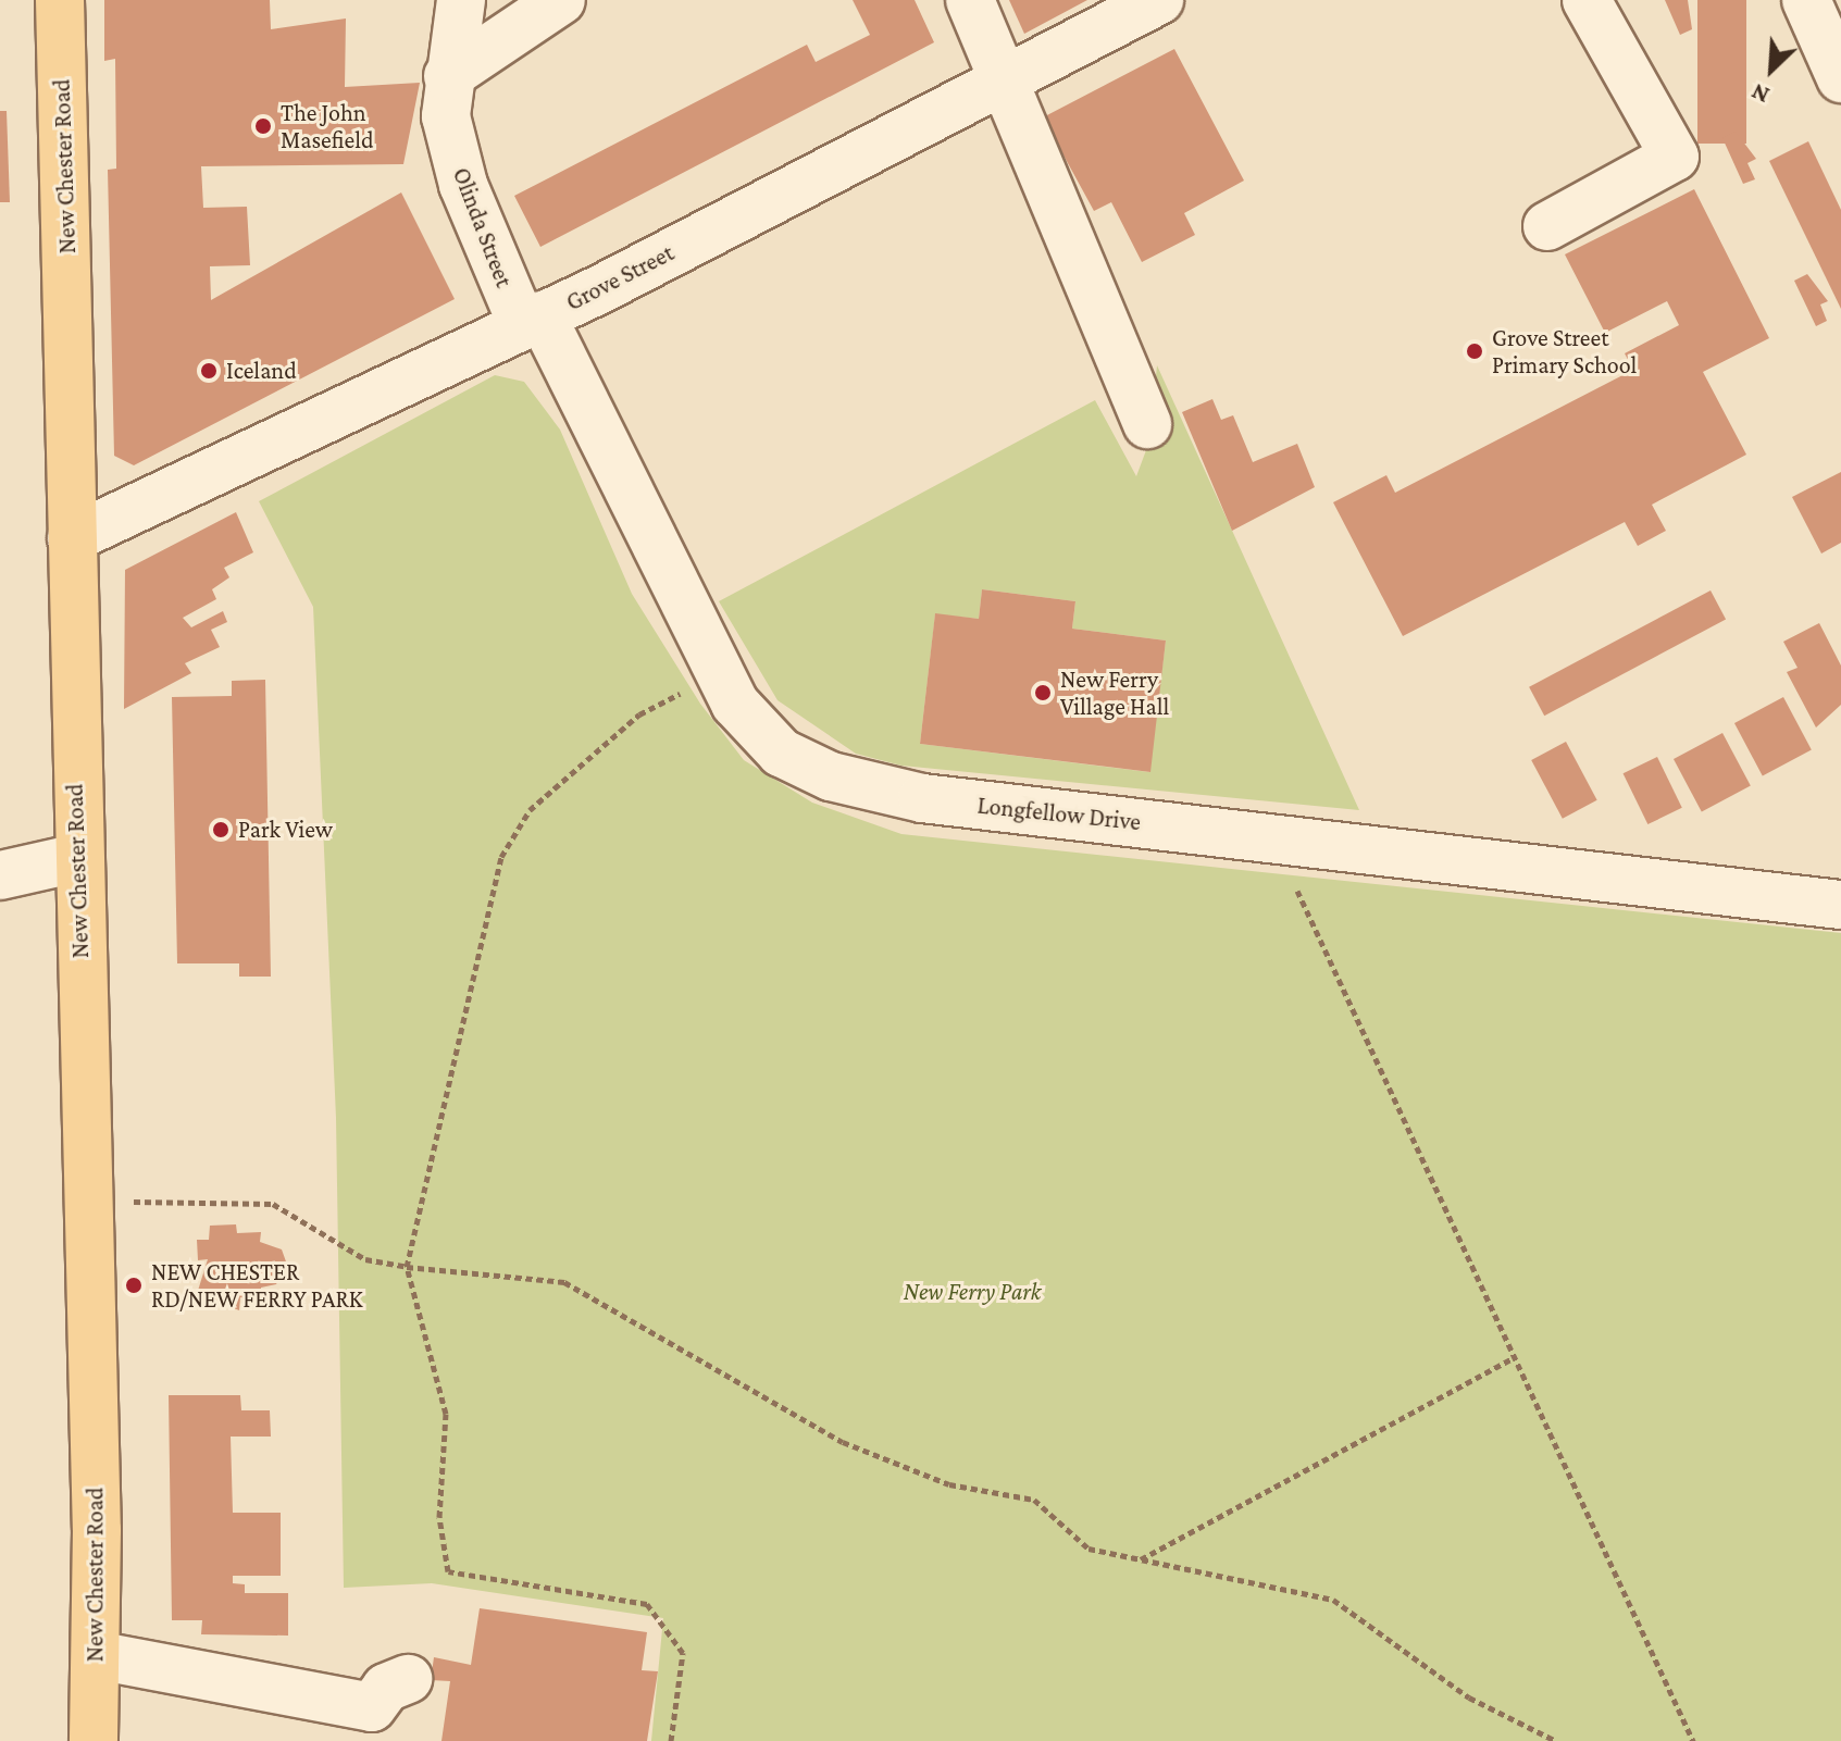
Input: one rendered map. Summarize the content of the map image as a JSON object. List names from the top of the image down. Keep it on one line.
{"streets":{"main road":["New Chester Road"],"street":["Olinda Street","Grove Street","Longfellow Drive"]},"crossings":[["New Chester Road","Grove Street"],["Olinda Street","Grove Street"],["Olinda Street","Longfellow Drive"],["Grove Street","Longfellow Drive"]],"parks":["New Ferry Park"],"places":["The John Masefield","Grove Street Primary School","Iceland","New Ferry Village Hall","Park View","NEW CHESTER RD/NEW FERRY PARK"],"north":"bottom left"}
